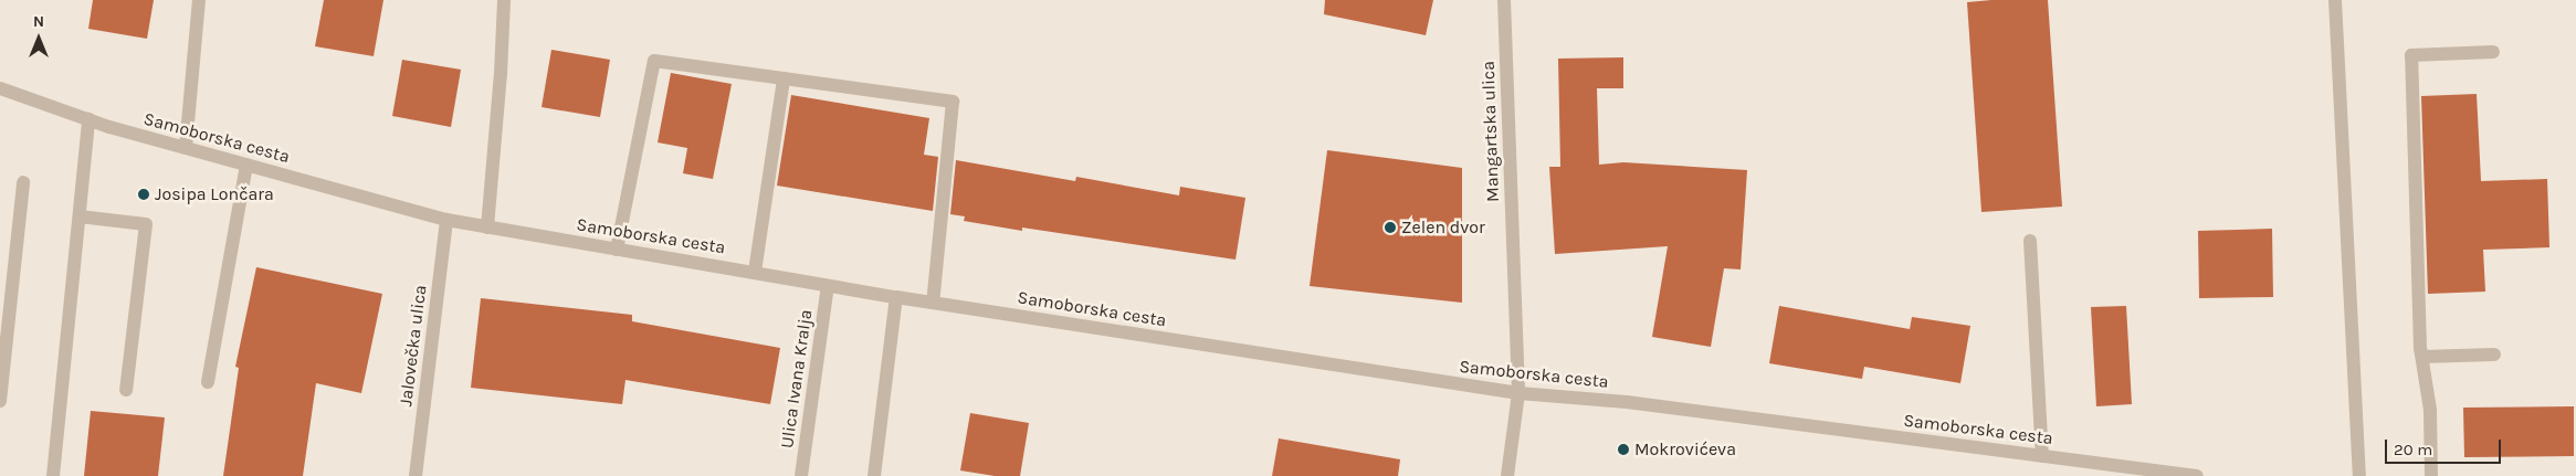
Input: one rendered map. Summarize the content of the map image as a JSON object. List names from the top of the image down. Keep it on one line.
{"streets":{"street":["Mangartska ulica","Samoborska cesta","Jalovečka ulica","Ulica Ivana Kralja"]},"crossings":[["Mangartska ulica","Samoborska cesta"],["Samoborska cesta","Jalovečka ulica"],["Samoborska cesta","Ulica Ivana Kralja"]],"places":["Josipa Lončara","Zelen dvor","Mokrovićeva"],"scale_bar":"20 m","north":"top"}
